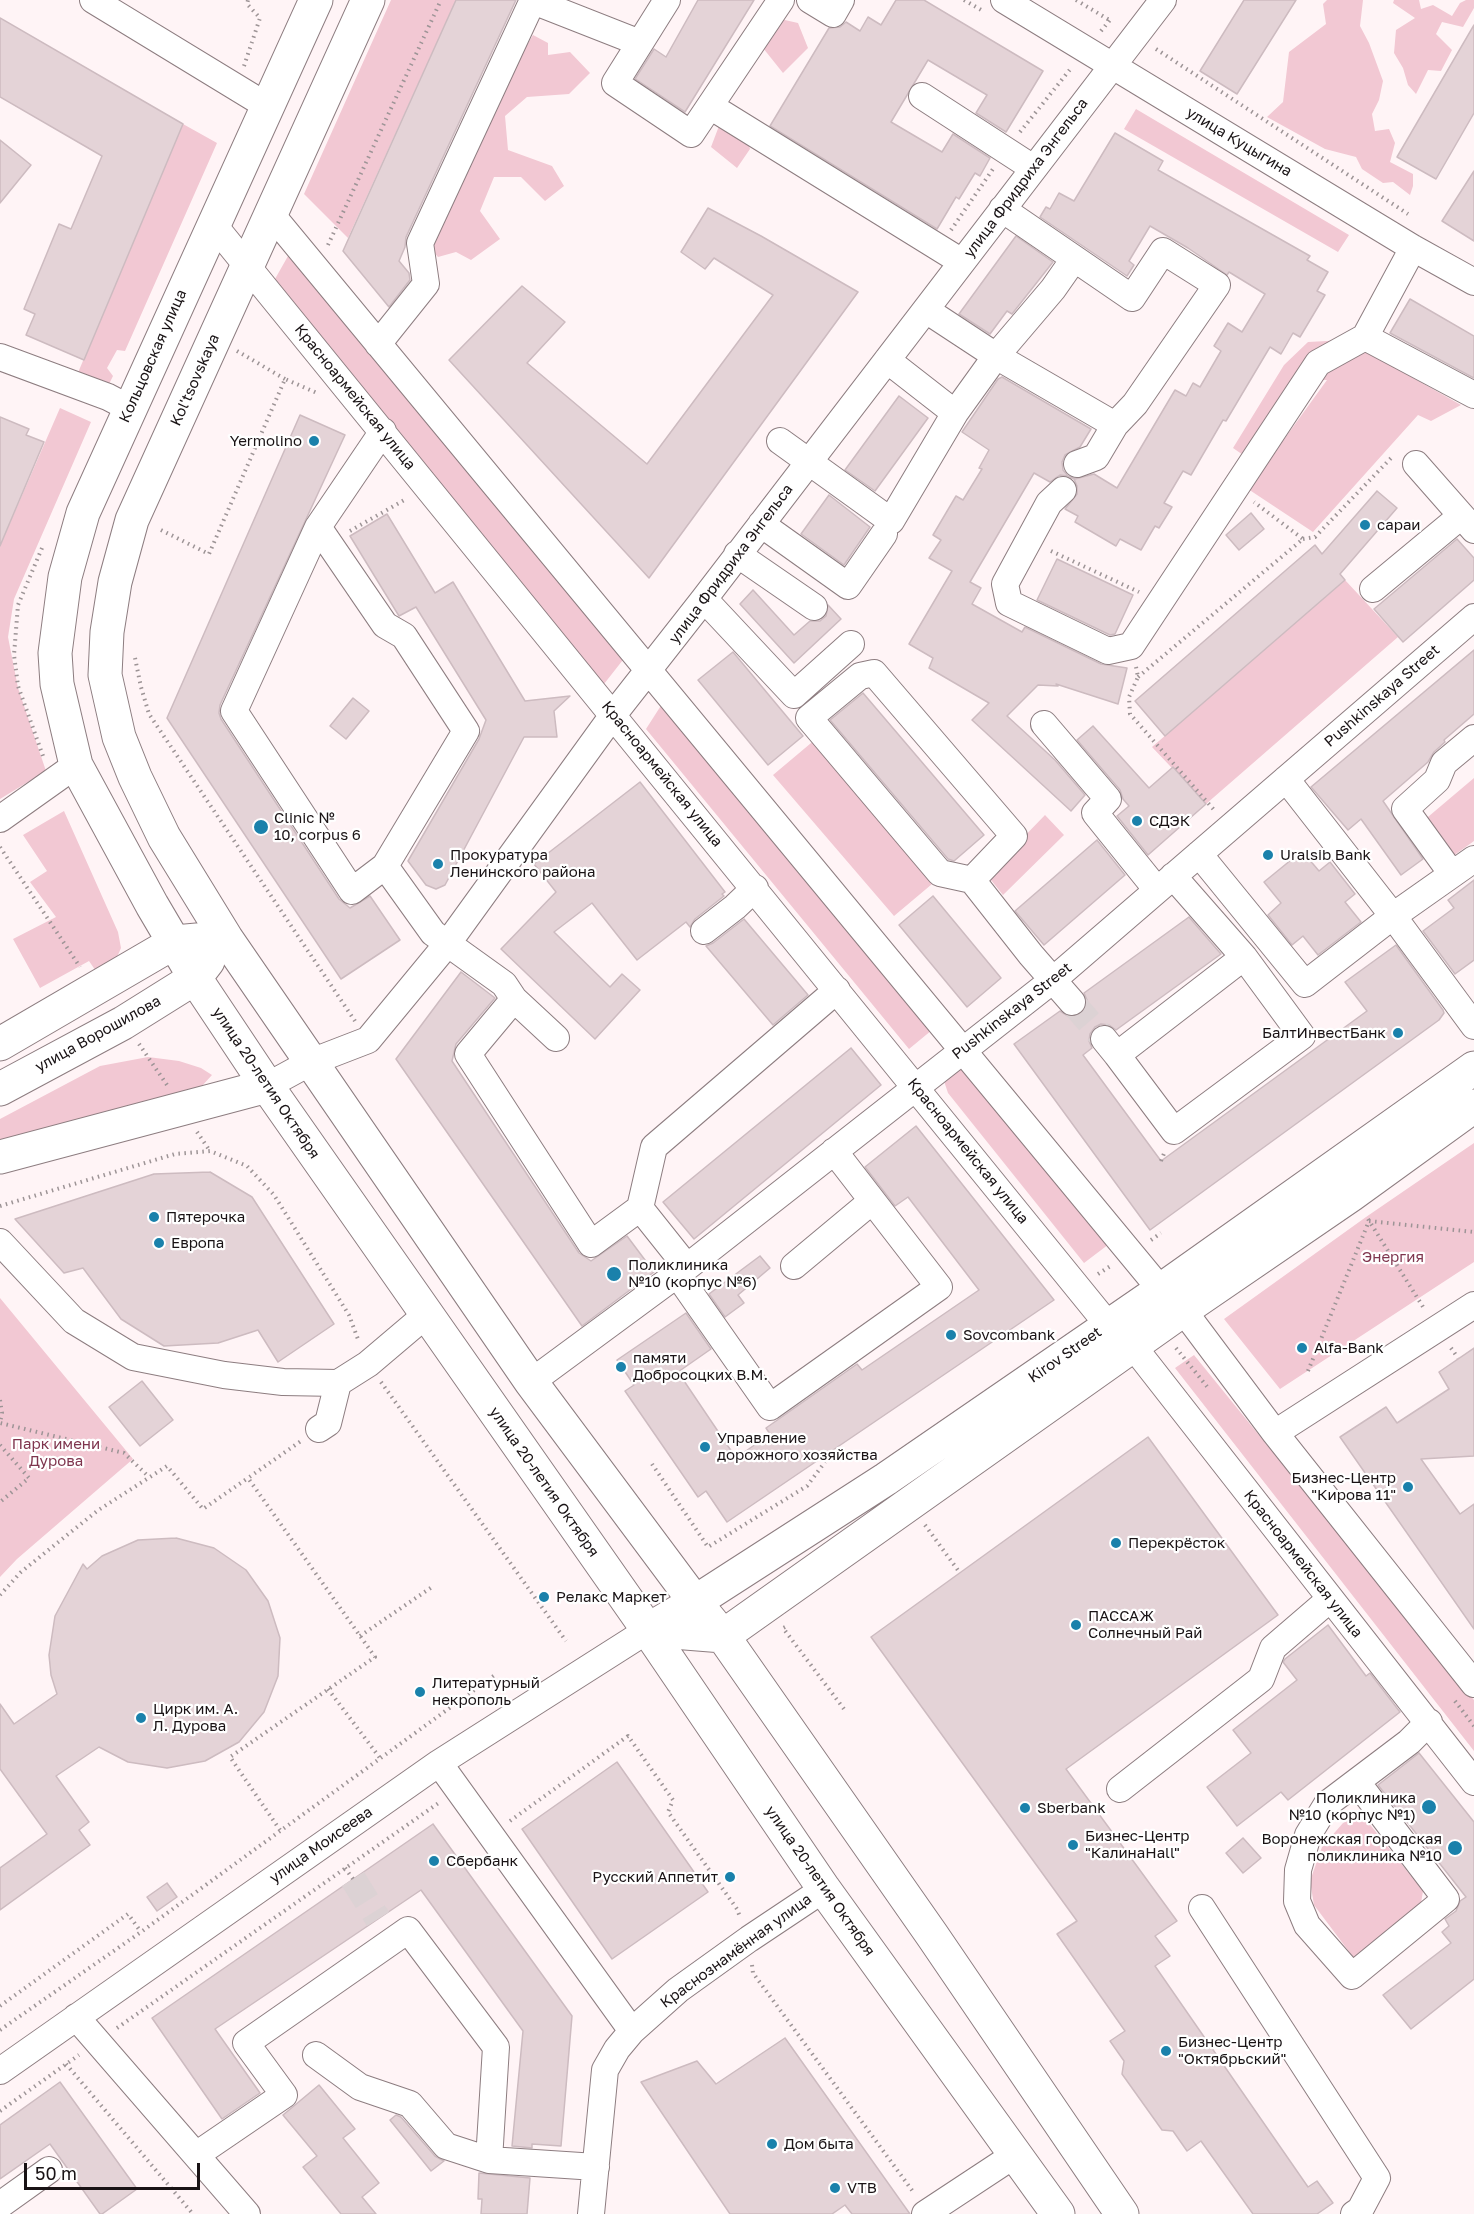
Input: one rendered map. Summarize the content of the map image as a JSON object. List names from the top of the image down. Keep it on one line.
{"streets":{"main road":["Кольцовская улица","Kol'tsovskaya","улица Ворошилова","улица 20-летия Октября","Kirov Street"],"street":["улица Куцыгина","улица Фридриха Энгельса","Красноармейская улица","Pushkinskaya Street","улица Моисеева","Краснознамённая улица"]},"crossings":[["улица Куцыгина","улица Фридриха Энгельса"],["улица Фридриха Энгельса","Красноармейская улица"],["улица Фридриха Энгельса","улица 20-летия Октября"],["Кольцовская улица","Красноармейская улица"],["Кольцовская улица","улица 20-летия Октября"],["Kol'tsovskaya","Красноармейская улица"],["Красноармейская улица","Pushkinskaya Street"],["Красноармейская улица","Kirov Street"],["улица Ворошилова","улица 20-летия Октября"],["улица 20-летия Октября","Kirov Street"],["улица 20-летия Октября","улица Моисеева"],["улица 20-летия Октября","Краснознамённая улица"],["Kirov Street","улица Моисеева"]],"parks":["Энергия","Парк имени Дурова"],"places":["Yermolino","сараи","СДЭК","Clinic № 10, corpus 6","Uralsib Bank","Прокуратура Ленинского района","БалтИнвестБанк","Пятерочка","Европа","Поликлиника №10 (корпус №6)","Sovcombank","Alfa-Bank","памяти Добросоцких В.М.","Управление дорожного хозяйства","Бизнес-Центр \"Кирова 11\"","Перекрёсток","Релакс Маркет","ПАССАЖ Солнечный Рай","Литературный некрополь","Цирк им. А. Л. Дурова","Поликлиника №10 (корпус №1)","Sberbank","Бизнес-Центр \"КалинаHall\"","Воронежская городская поликлиника №10","Сбербанк","Русский Аппетит","Бизнес-Центр \"Октябрьский\"","Дом быта","VTB"],"scale_bar":"50 m"}
